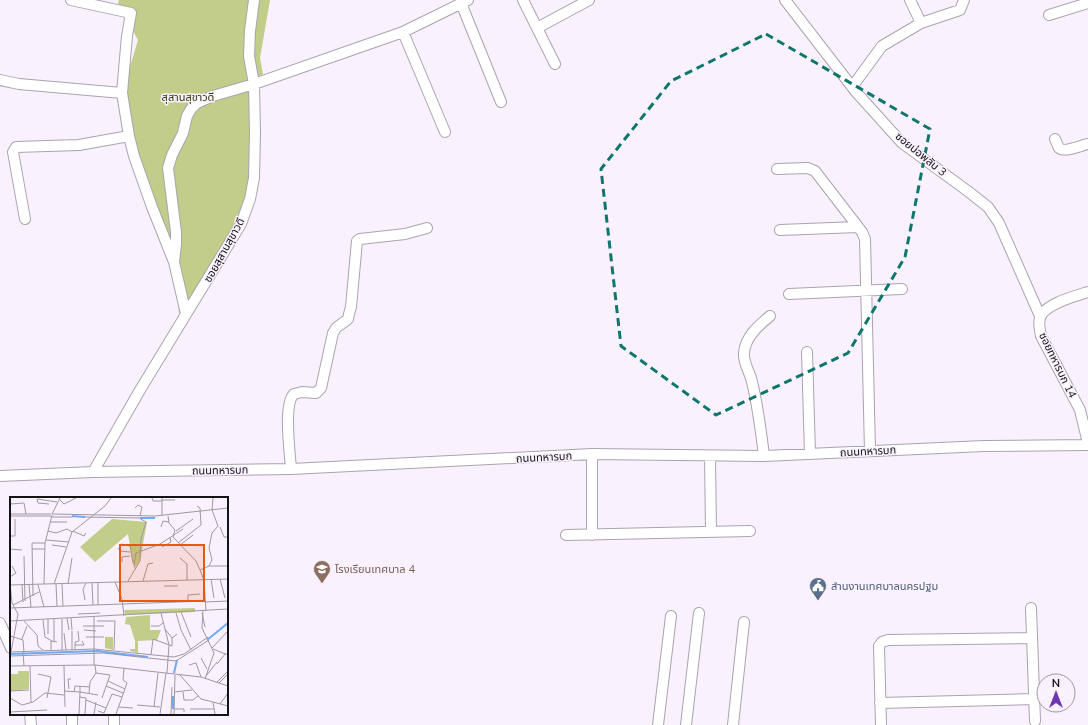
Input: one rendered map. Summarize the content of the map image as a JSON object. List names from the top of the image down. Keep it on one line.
{"streets":{"street":["ซอยบ่อพลับ 3","ซอยสุสานสุขาวดี","ซอยทหารบก 14","ถนนทหารบก"]},"crossings":[["ซอยบ่อพลับ 3","ซอยทหารบก 14"],["ซอยสุสานสุขาวดี","ถนนทหารบก"],["ซอยทหารบก 14","ถนนทหารบก"]],"parks":["สุสานสุขาวดี"],"places":{"school or university":["โรงเรียนเทศบาล 4"],"public building":["สำนงานเทศบาลนครปฐม"]},"north":"top"}
